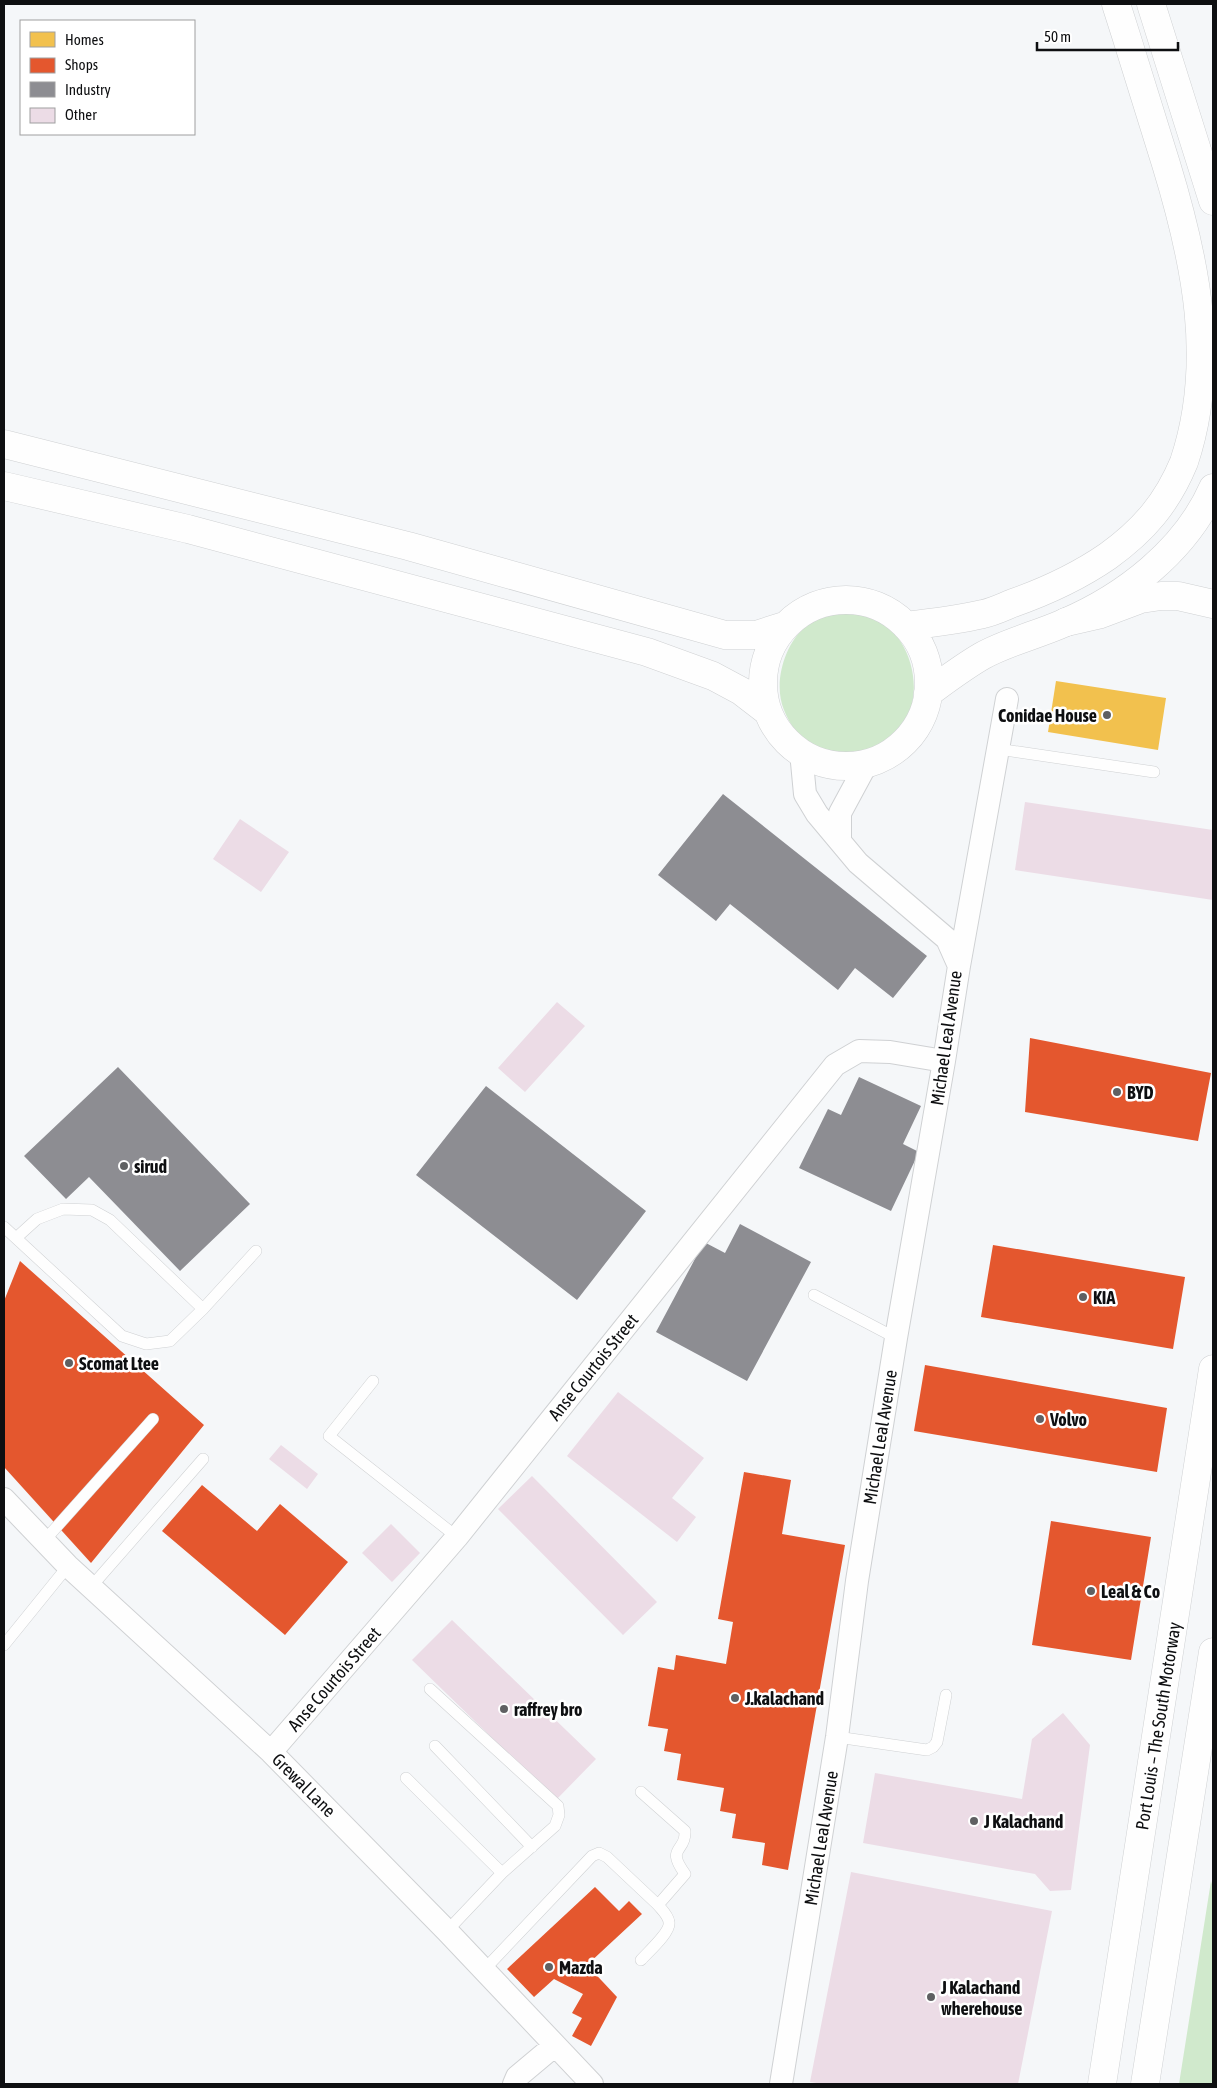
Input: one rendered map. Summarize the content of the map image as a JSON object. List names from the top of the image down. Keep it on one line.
{"streets":{"main road":["Port Louis – The South Motorway"],"street":["Michael Leal Avenue","Anse Courtois Street","Grewal Lane"]},"crossings":[["Michael Leal Avenue","Anse Courtois Street"],["Anse Courtois Street","Grewal Lane"]],"places":["Conidae House","BYD","sirud","KIA","Scomat Ltee","Volvo","Leal & Co","J.kalachand","raffrey bro","J Kalachand","Mazda","J Kalachand wherehouse"],"legend":["Homes","Shops","Industry","Other"],"scale_bar":"50 m"}
